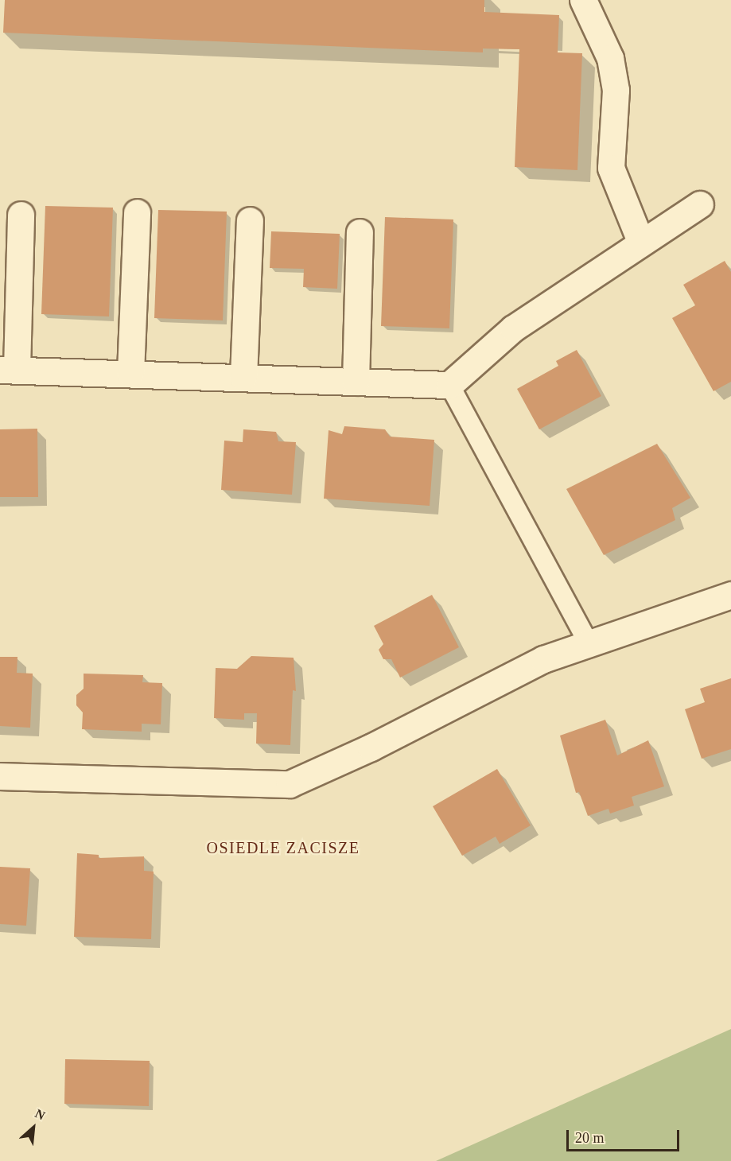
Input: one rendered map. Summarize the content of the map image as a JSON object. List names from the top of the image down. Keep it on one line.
{"districts":["OSIEDLE ZACISZE"],"scale_bar":"20 m","north":"top right"}
